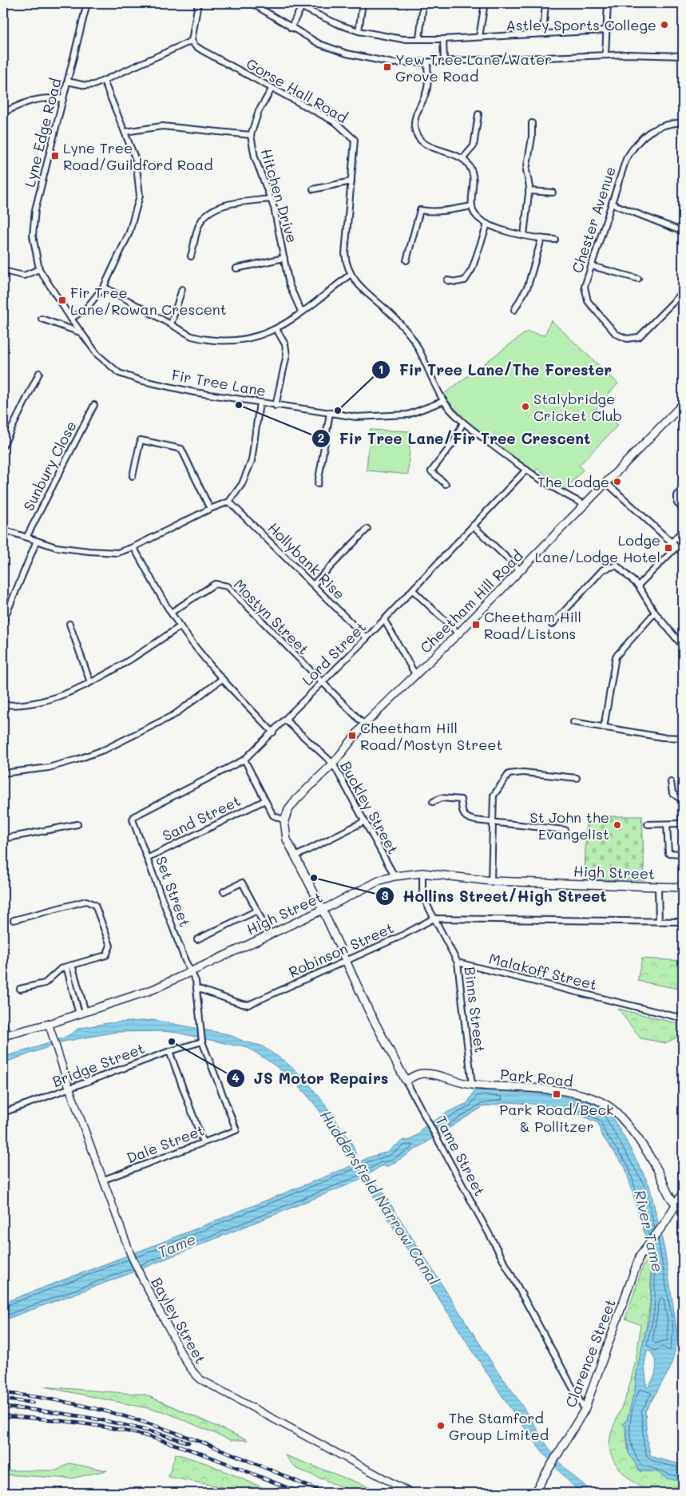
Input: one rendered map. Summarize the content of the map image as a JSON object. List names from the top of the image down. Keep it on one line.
{"streets":{"main road":["Cheetham Hill Road","High Street","Park Road","Tame Street","Clarence Street"],"street":["Gorse Hall Road","Lyne Edge Road","Hitchen Drive","Chester Avenue","Fir Tree Lane","Sunbury Close","Hollybank Rise","Mostyn Street","Lord Street","Buckley Street","Sand Street","Set Street","Robinson Street","Malakoff Street","Binns Street","Bridge Street","Dale Street","Bayley Street"]},"crossings":[["Gorse Hall Road","Hitchen Drive"],["Gorse Hall Road","Fir Tree Lane"],["Gorse Hall Road","Cheetham Hill Road"],["Gorse Hall Road","Lord Street"],["Lyne Edge Road","Fir Tree Lane"],["Hollybank Rise","Lord Street"],["Cheetham Hill Road","Mostyn Street"],["Cheetham Hill Road","Buckley Street"],["Cheetham Hill Road","Tame Street"],["Mostyn Street","Lord Street"],["Lord Street","Buckley Street"],["Lord Street","Set Street"],["Buckley Street","High Street"],["Sand Street","Set Street"],["High Street","Set Street"],["High Street","Binns Street"],["High Street","Tame Street"],["High Street","Bayley Street"],["Set Street","Robinson Street"],["Set Street","Bridge Street"],["Set Street","Dale Street"],["Robinson Street","Binns Street"],["Robinson Street","Tame Street"],["Malakoff Street","Binns Street"],["Binns Street","Park Road"],["Bridge Street","Bayley Street"],["Park Road","Tame Street"],["Park Road","Clarence Street"],["Dale Street","Bayley Street"],["Tame Street","Clarence Street"]],"water":["Huddersfield Narrow Canal","River Tame","Tame"],"places":{"other":["Astley Sports College","Fir Tree Lane/Fir Tree Crescent","Stalybridge Cricket Club","Fir Tree Lane/The Forester","The Lodge","St John the Evangelist","Hollins Street/High Street","JS Motor Repairs","The Stamford Group Limited"],"transit":["Yew Tree Lane/Water Grove Road","Lyne Tree Road/Guildford Road","Fir Tree Lane/Rowan Crescent","Lodge Lane/Lodge Hotel","Cheetham Hill Road/Listons","Cheetham Hill Road/Mostyn Street","Park Road/Beck & Pollitzer"]}}
